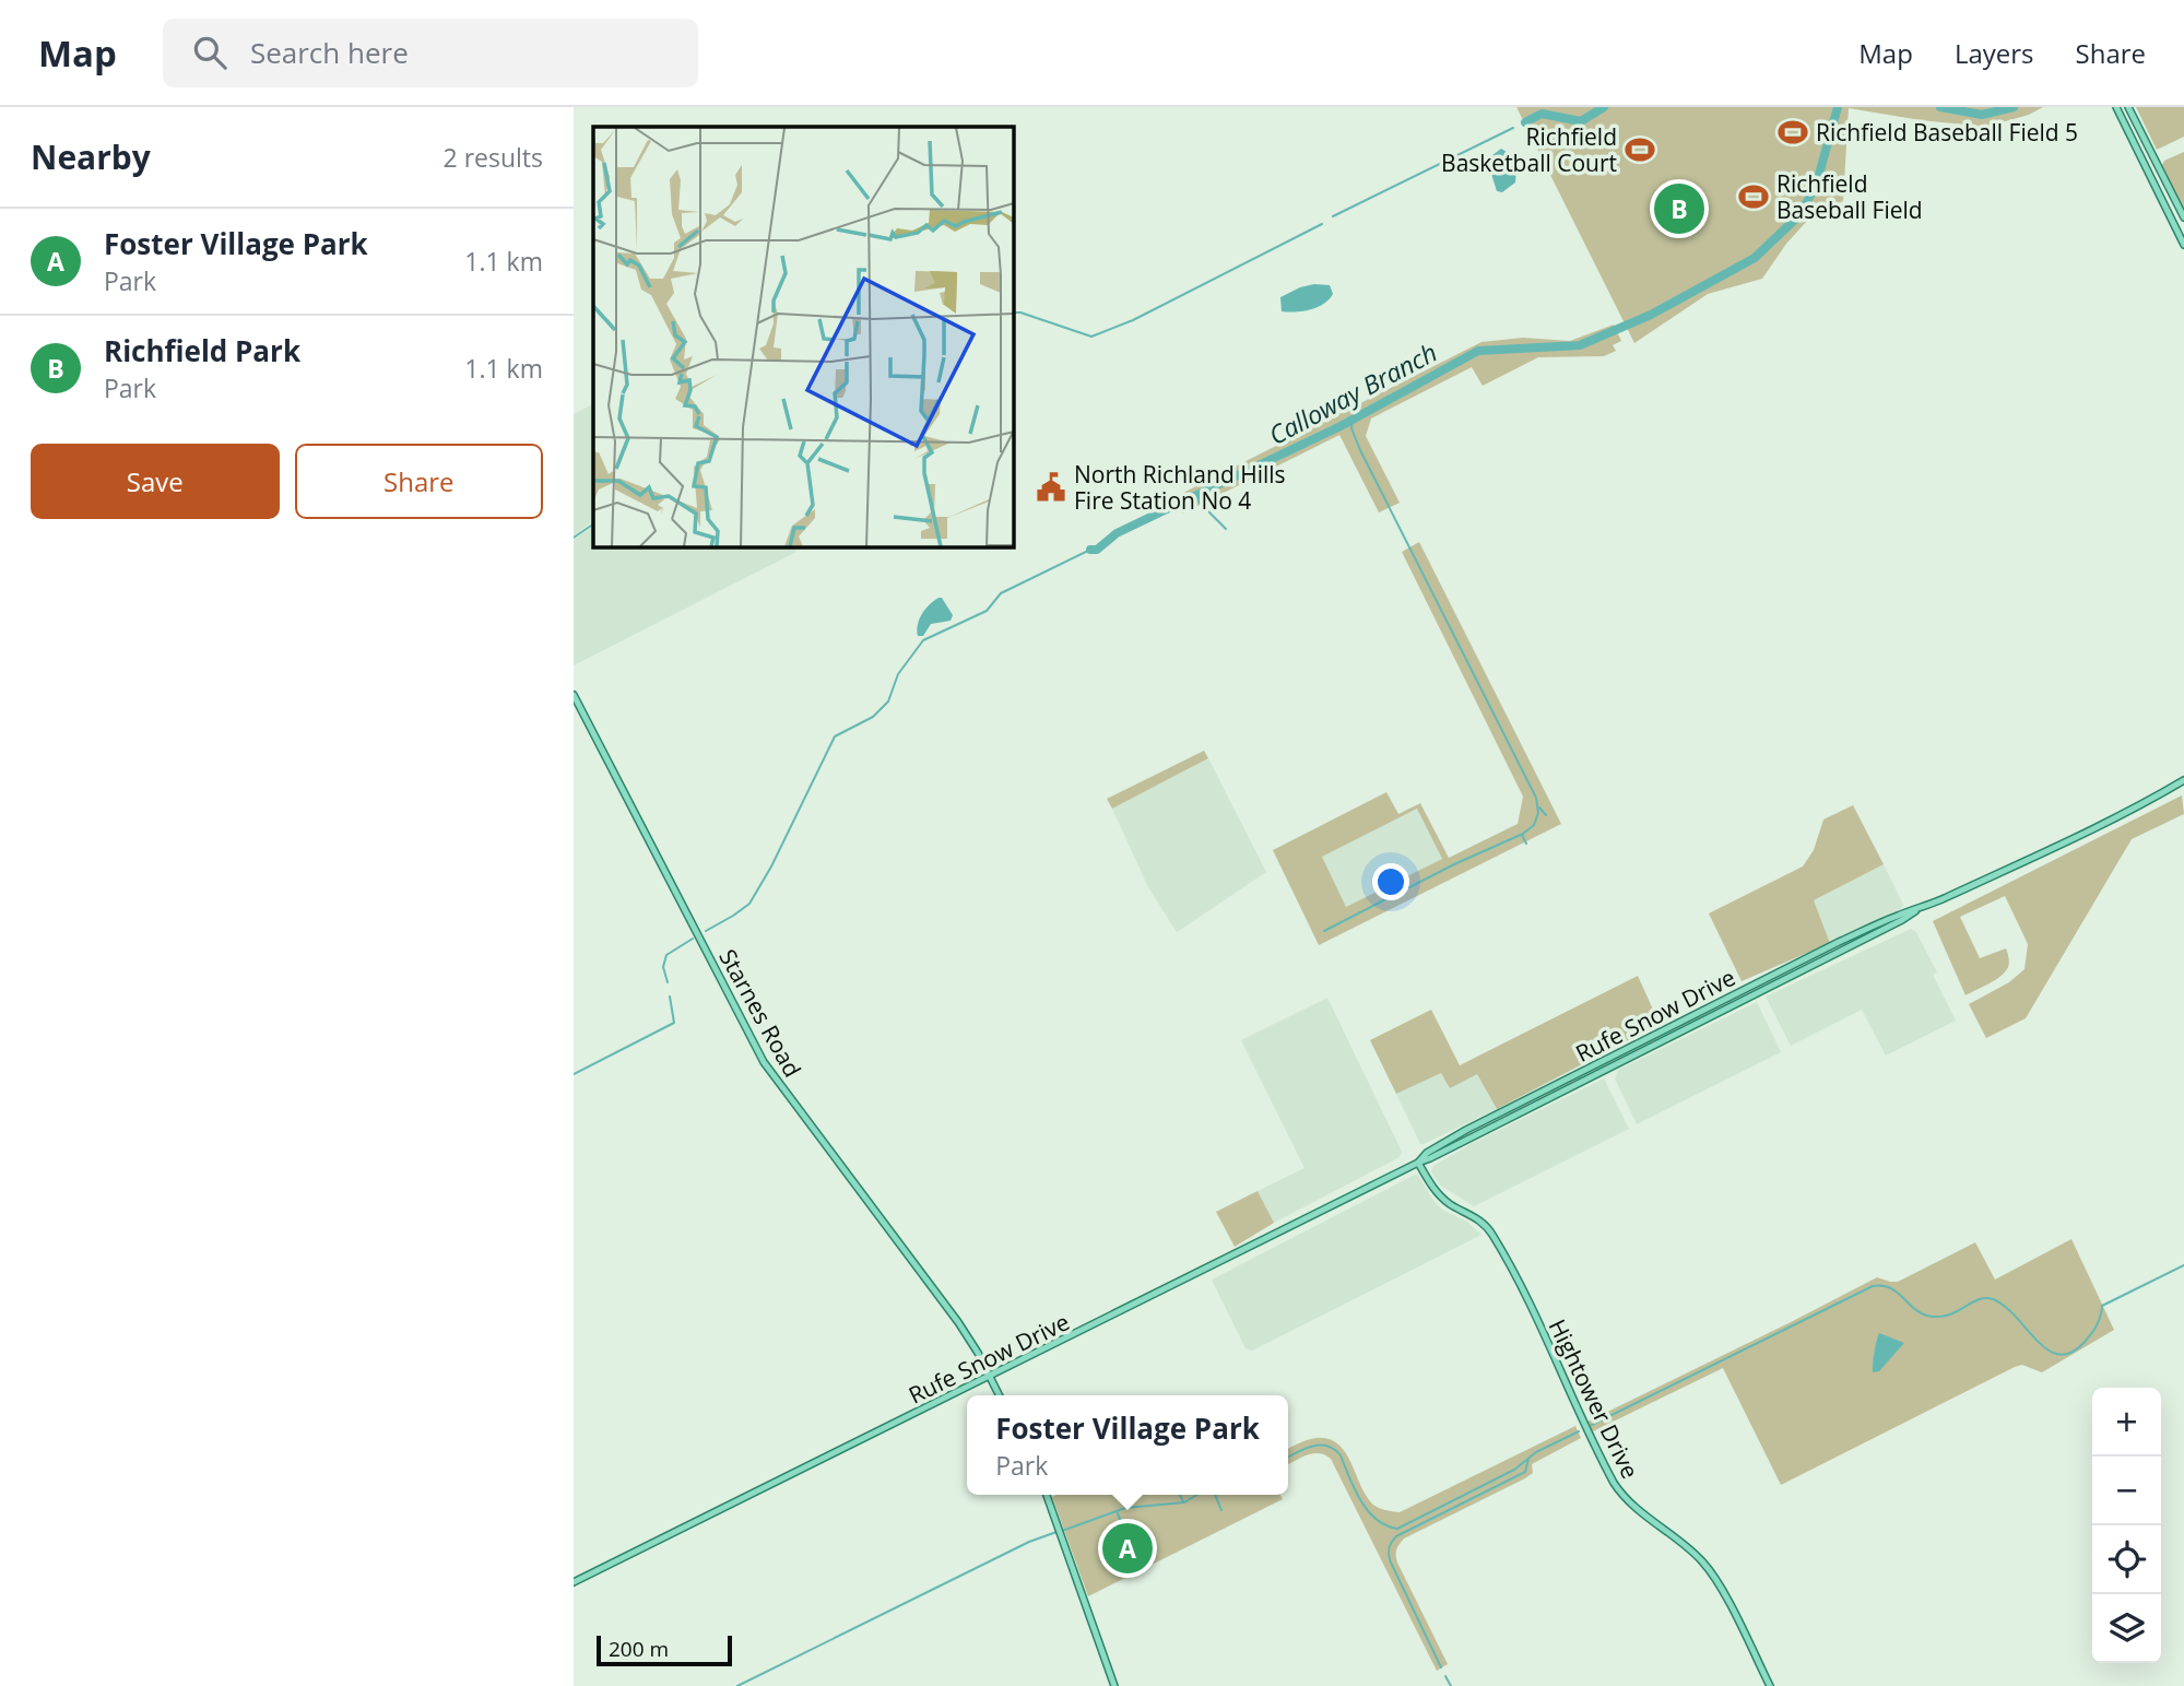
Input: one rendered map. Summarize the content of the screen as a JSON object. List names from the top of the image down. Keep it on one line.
{"streets":{"main road":["Starnes Road","Rufe Snow Drive","Hightower Drive"]},"crossings":[["Starnes Road","Rufe Snow Drive"],["Rufe Snow Drive","Hightower Drive"]],"water":["Calloway Branch"],"places":{"sports":["Richfield Baseball Field 5","Richfield Basketball Court","Richfield Baseball Field"],"public building":["North Richland Hills Fire Station No 4"]},"scale_bar":"200 m","page":{"header":"Map","search":"Search here","nav":["Map","Layers","Share"],"heading":["Nearby","2 results"],"pins":["B","A"],"list":[{"mark":"A","name":"Foster Village Park","note":"Park","value":"1.1 km"},{"mark":"B","name":"Richfield Park","note":"Park","value":"1.1 km"}],"buttons":["Save","Share"],"map_buttons":["+","−"],"popup":["Foster Village Park","Park"],"scale":"200 m"}}
